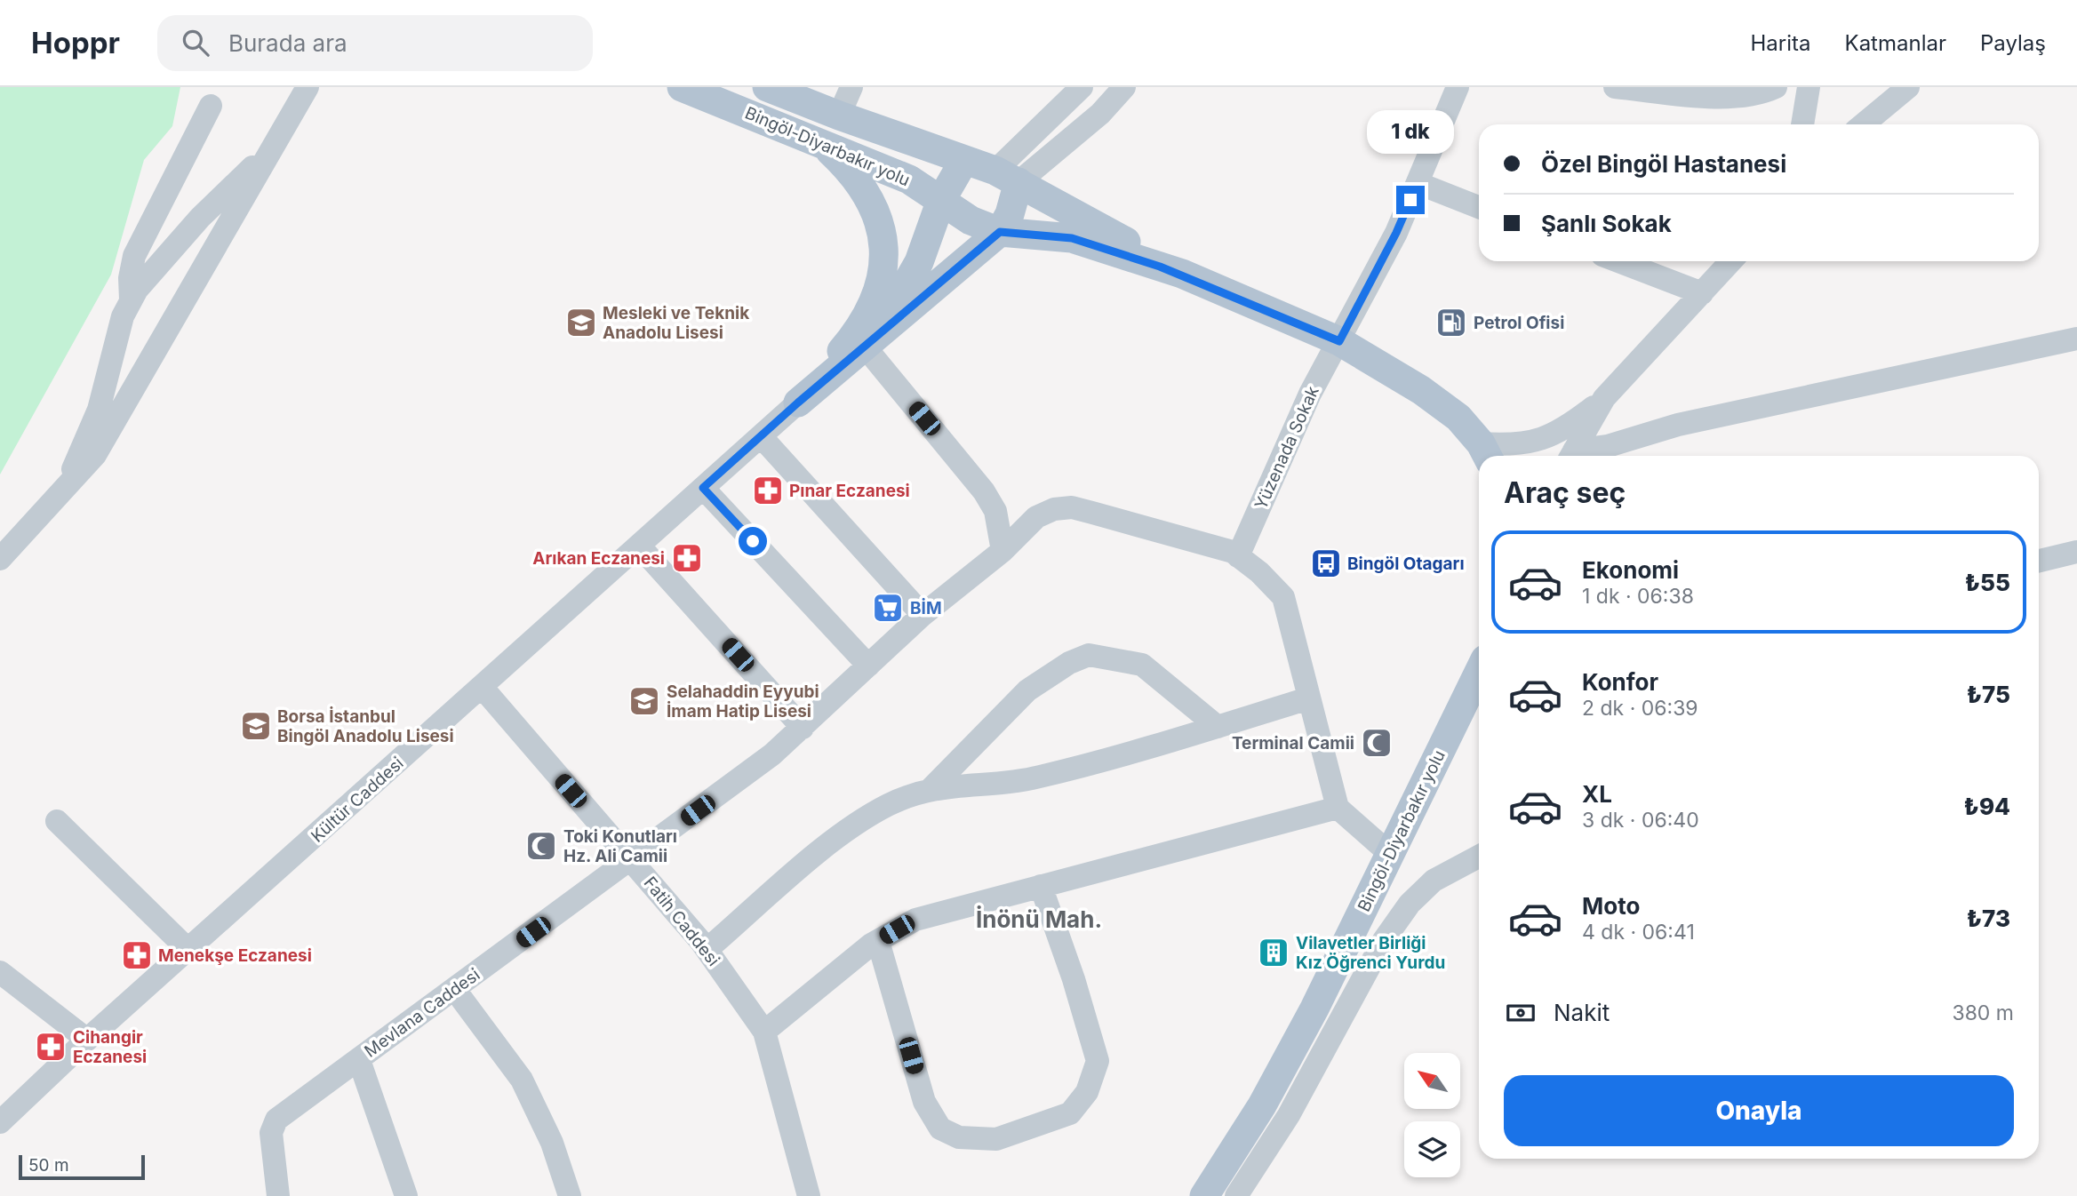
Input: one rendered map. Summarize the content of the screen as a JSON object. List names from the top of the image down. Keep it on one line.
{"streets":{"main road":["Bingöl-Diyarbakır yolu"],"street":["Yüzenada Sokak","Kültür Caddesi","Fatih Caddesi","Mevlana Caddesi"]},"crossings":[["Bingöl-Diyarbakır yolu","Yüzenada Sokak"],["Yüzenada Sokak","Mevlana Caddesi"],["Kültür Caddesi","Fatih Caddesi"],["Fatih Caddesi","Mevlana Caddesi"]],"districts":["İnönü Mah."],"places":{"school or university":["Mesleki ve Teknik Anadolu Lisesi","Selahaddin Eyyubi İmam Hatip Lisesi","Borsa İstanbul Bingöl Anadolu Lisesi"],"fuel station":["Petrol Ofisi"],"pharmacy":["Pınar Eczanesi","Arıkan Eczanesi","Menekşe Eczanesi","Cihangir Eczanesi"],"bus stop":["Bingöl Otagarı"],"supermarket":["BİM"],"mosque":["Terminal Camii","Toki Konutları Hz. Ali Camii"],"building":["Vilayetler Birliği Kız Öğrenci Yurdu"]},"scale_bar":"50 m","north":"top left","page":{"header":"Hoppr","search":"Burada ara","nav":["Harita","Katmanlar","Paylaş"],"bubble":"1 dk","banner":["Özel Bingöl Hastanesi","Şanlı Sokak"],"heading":"Araç seç","list":[{"name":"Ekonomi","note":"1 dk · 06:38","value":"₺55"},{"name":"Konfor","note":"2 dk · 06:39","value":"₺75"},{"name":"XL","note":"3 dk · 06:40","value":"₺94"},{"name":"Moto","note":"4 dk · 06:41","value":"₺73"}],"pay":["Nakit","380 m"],"buttons":"Onayla","scale":"50 m"}}
